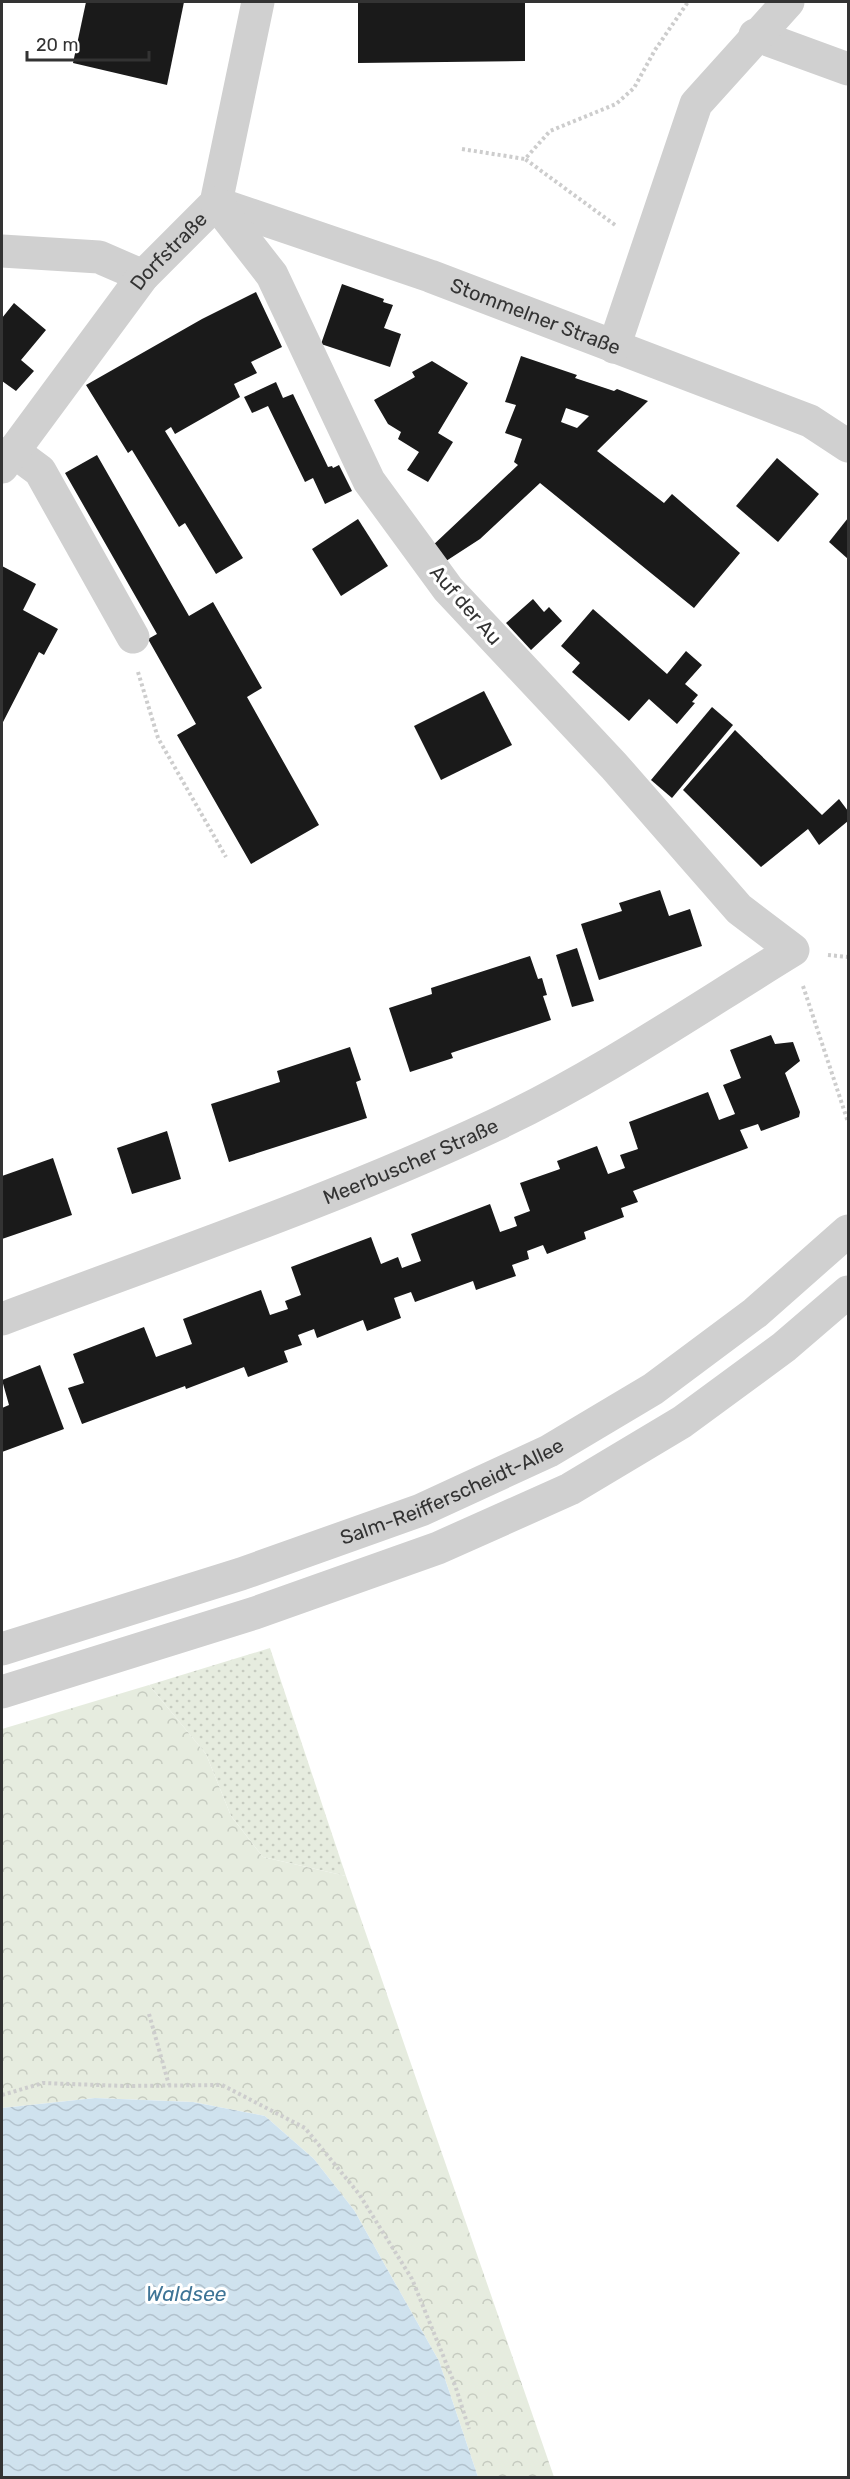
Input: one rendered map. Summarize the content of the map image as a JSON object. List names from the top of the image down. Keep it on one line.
{"streets":{"street":["Dorfstraße","Stommelner Straße","Auf der Au","Meerbuscher Straße","Salm-Reifferscheidt-Allee"]},"crossings":[["Dorfstraße","Stommelner Straße"],["Dorfstraße","Auf der Au"],["Stommelner Straße","Auf der Au"],["Auf der Au","Meerbuscher Straße"]],"water":["Waldsee"],"scale_bar":"20 m"}
